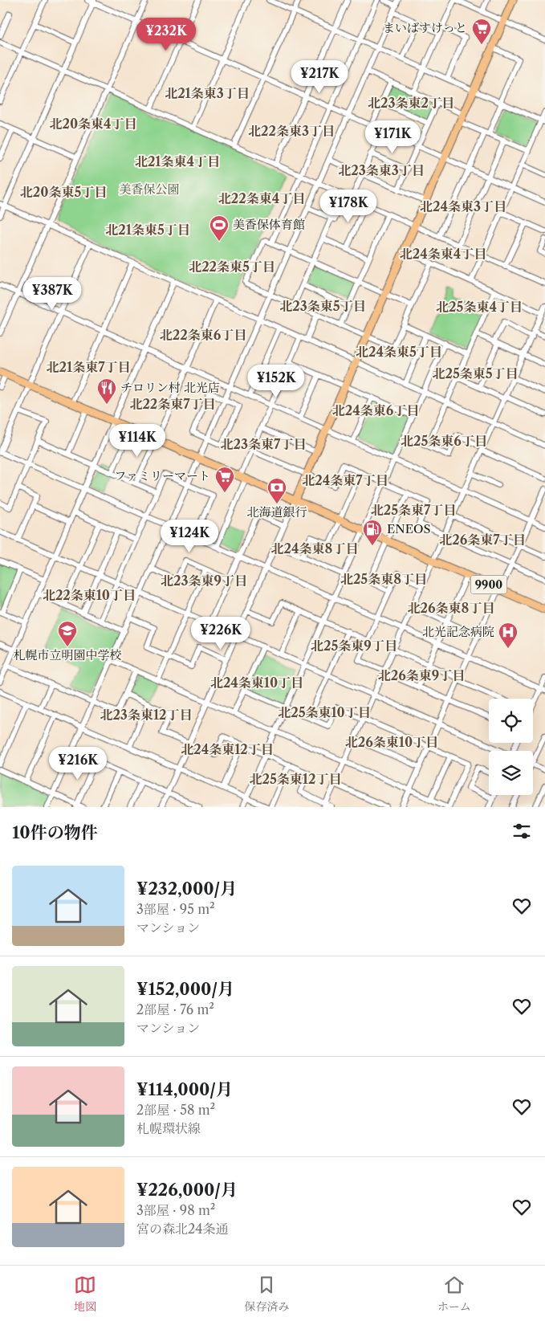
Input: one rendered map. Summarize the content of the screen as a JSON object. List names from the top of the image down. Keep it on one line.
{"streets":{"main road":["9900"]},"districts":["北21条東3丁目","北23条東2丁目","北20条東4丁目","北22条東3丁目","北21条東4丁目","北23条東3丁目","北20条東5丁目","北22条東4丁目","北24条東3丁目","北21条東5丁目","北24条東4丁目","北22条東5丁目","北23条東5丁目","北25条東4丁目","北22条東6丁目","北24条東5丁目","北21条東7丁目","北25条東5丁目","北22条東7丁目","北24条東6丁目","北25条東6丁目","北23条東7丁目","北24条東7丁目","北25条東7丁目","北26条東7丁目","北24条東8丁目","北25条東8丁目","北23条東9丁目","北22条東10丁目","北26条東8丁目","北25条東9丁目","北26条東9丁目","北24条東10丁目","北25条東10丁目","北23条東12丁目","北26条東10丁目","北24条東12丁目","北25条東12丁目"],"parks":["美香保公園"],"places":{"supermarket":["まいばすけっと","ファミリーマート"],"sports":["美香保体育館"],"restaurant":["チロリン村 北光店"],"bank":["北海道銀行"],"fuel station":["ENEOS"],"school or university":["札幌市立明園中学校"],"hospital":["北光記念病院"]},"page":{"price":["¥232K","¥217K","¥171K","¥178K","¥387K","¥152K","¥114K","¥124K","¥226K","¥216K"],"heading":"10件の物件","list":[{"name":"¥232,000/月","note":"3部屋 · 95 m² · マンション"},{"name":"¥152,000/月","note":"2部屋 · 76 m² · マンション"},{"name":"¥114,000/月","note":"2部屋 · 58 m² · 札幌環状線"},{"name":"¥226,000/月","note":"3部屋 · 98 m² · 宮の森北24条通"}],"tabs":["地図","保存済み","ホーム"]}}
